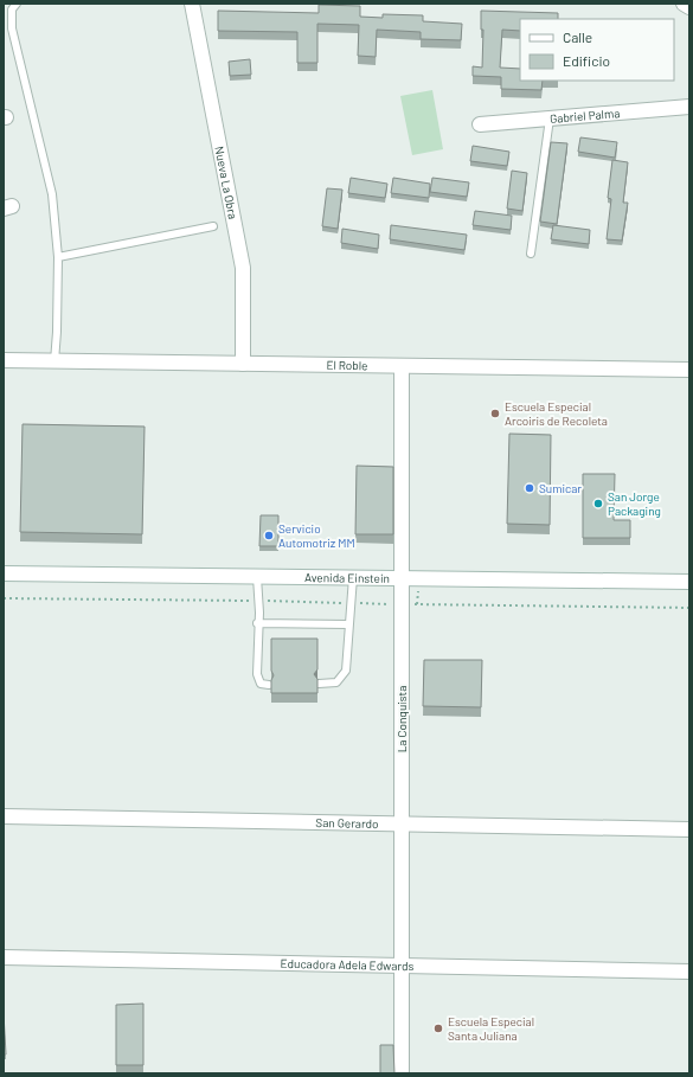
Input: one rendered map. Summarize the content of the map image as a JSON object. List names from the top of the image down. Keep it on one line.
{"streets":{"street":["Gabriel Palma","Nueva La Obra","El Roble","Avenida Einstein","La Conquista","San Gerardo","Educadora Adela Edwards"]},"crossings":[["Nueva La Obra","El Roble"],["El Roble","La Conquista"],["Avenida Einstein","La Conquista"],["La Conquista","San Gerardo"],["La Conquista","Educadora Adela Edwards"]],"places":["Escuela Especial Arcoiris de Recoleta","Sumicar","San Jorge Packaging","Servicio Automotriz MM","Escuela Especial Santa Juliana"],"legend":["Calle","Edificio"]}
